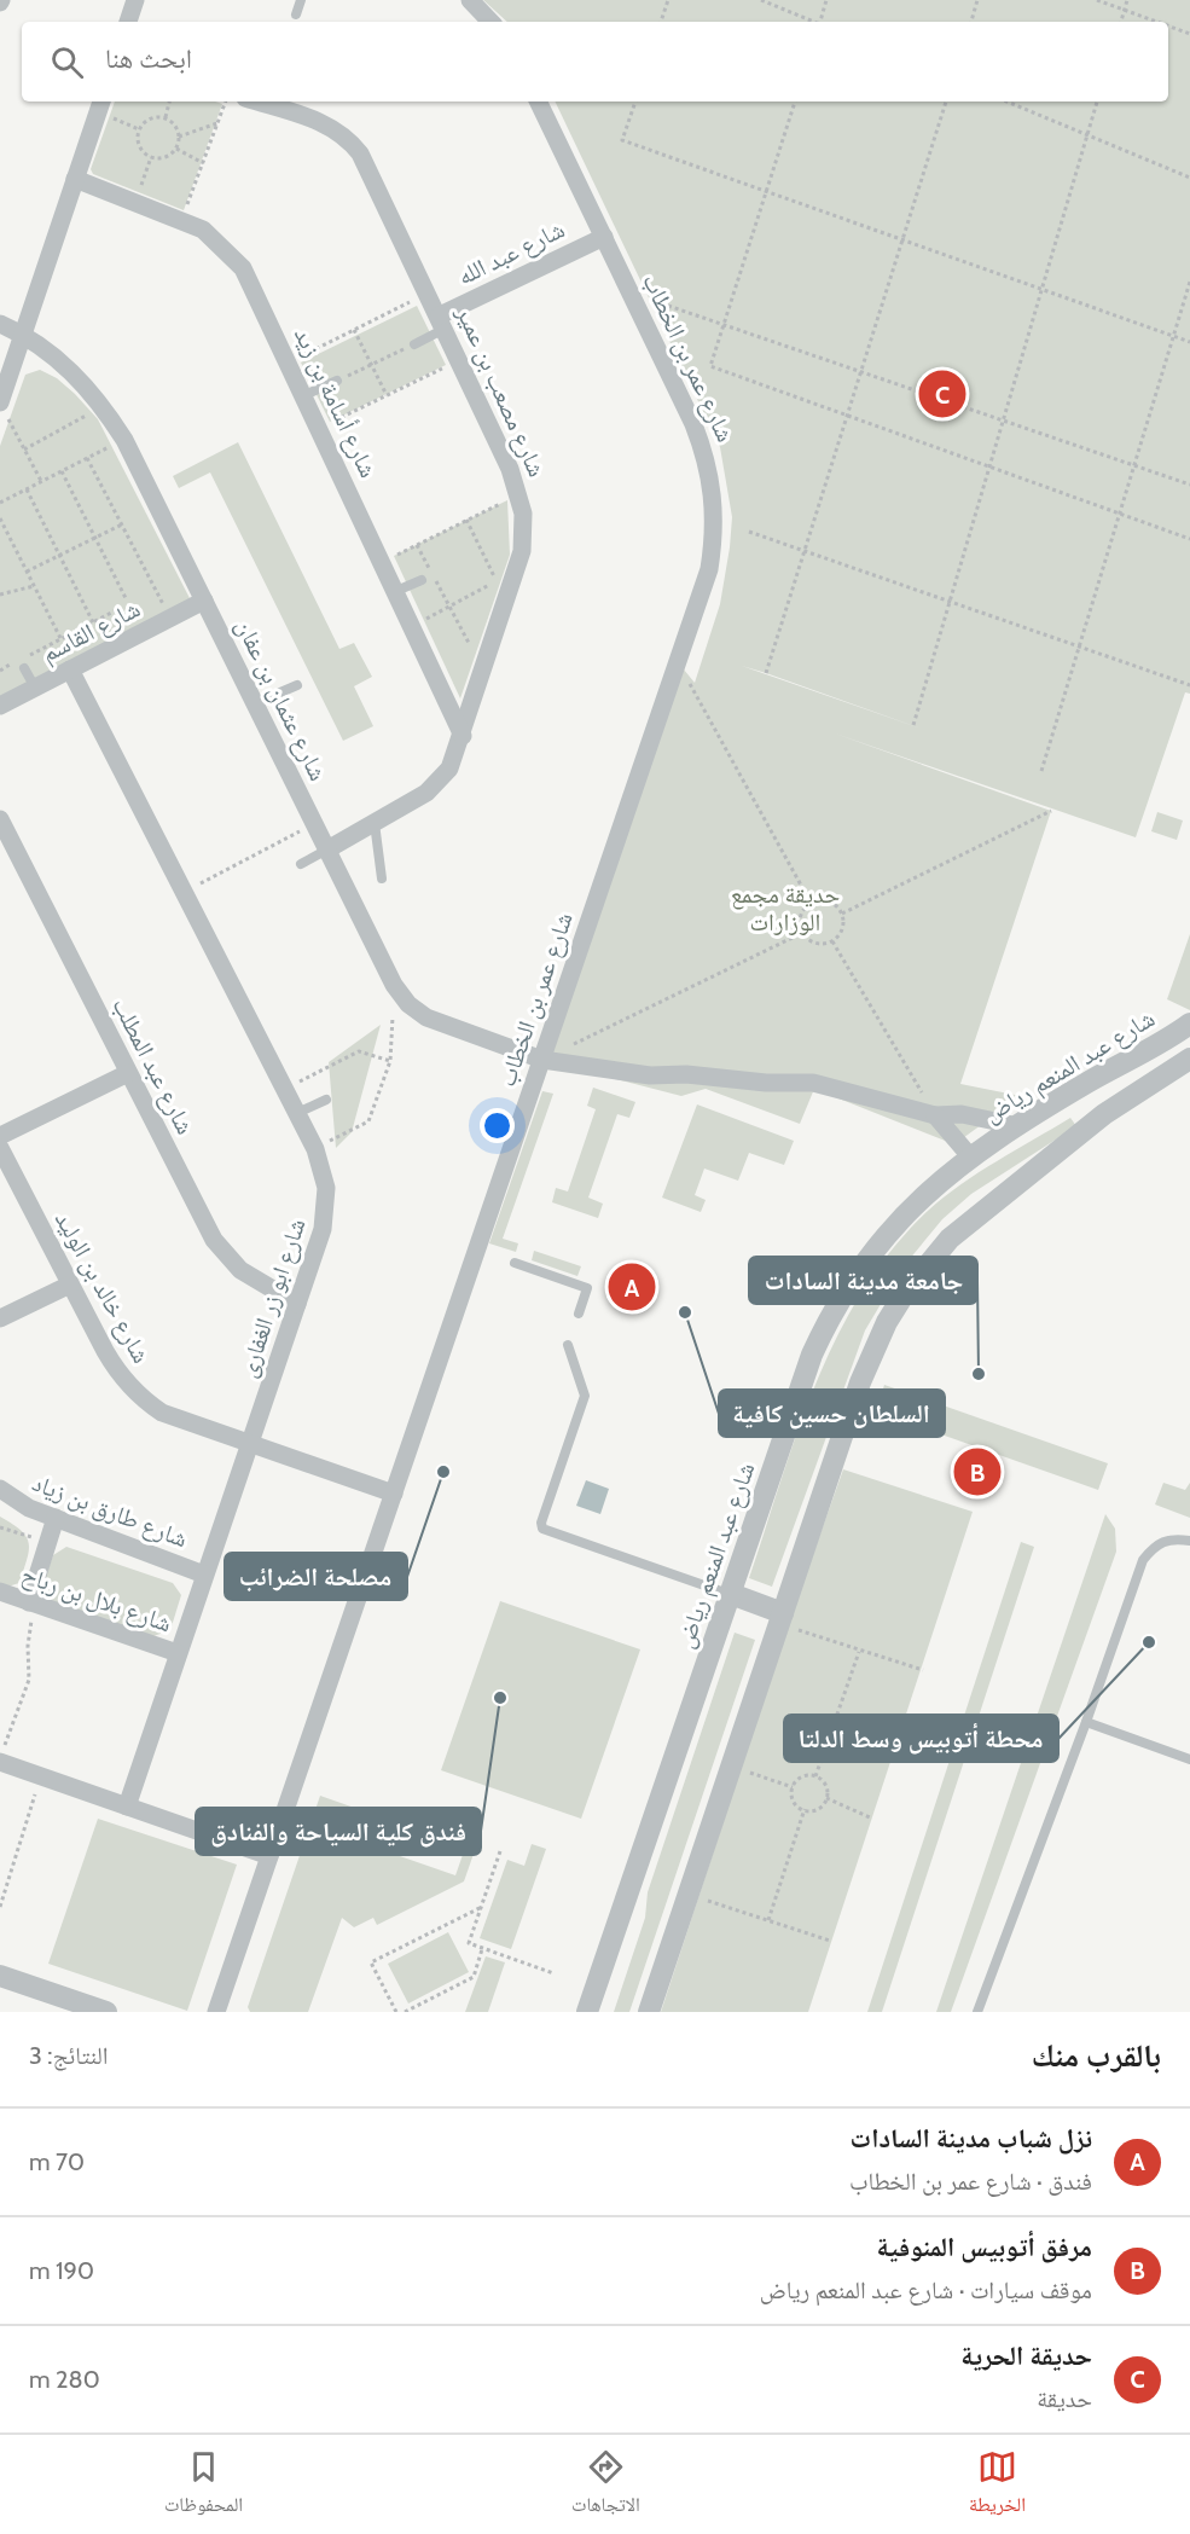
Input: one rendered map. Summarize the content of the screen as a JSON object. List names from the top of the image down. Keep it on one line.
{"streets":{"street":["شارع عبد الله","شارع عمر بن الخطاب","شارع مصعب بن عمير","شارع أسامة بن زيد","شارع القاسم","شارع عثمان بن عفان","شارع عبد المطلب","شارع عبد المنعم رياض","شارع خالد بن الوليد","شارع ابو زر الغفارى","شارع طارق بن زياد","شارع بلال بن رباح"]},"crossings":[["شارع عبد الله","شارع عمر بن الخطاب"],["شارع عبد الله","شارع مصعب بن عمير"],["شارع عمر بن الخطاب","شارع عثمان بن عفان"],["شارع عمر بن الخطاب","شارع خالد بن الوليد"],["شارع مصعب بن عمير","شارع أسامة بن زيد"],["شارع مصعب بن عمير","شارع عثمان بن عفان"],["شارع القاسم","شارع عثمان بن عفان"],["شارع القاسم","شارع ابو زر الغفارى"],["شارع عثمان بن عفان","شارع عبد المنعم رياض"],["شارع عبد المطلب","شارع ابو زر الغفارى"],["شارع خالد بن الوليد","شارع ابو زر الغفارى"],["شارع ابو زر الغفارى","شارع طارق بن زياد"],["شارع ابو زر الغفارى","شارع بلال بن رباح"]],"parks":["حديقة مجمع الوزارات"],"places":["السلطان حسين كافية","جامعة مدينة السادات","مصلحة الضرائب","محطة أتوبيس وسط الدلتا","فندق كلية السياحة والفنادق"],"page":{"search":"ابحث هنا","pins":["C","A","B"],"heading":["بالقرب منك","النتائج: 3"],"list":[{"mark":"A","name":"نزل شباب مدينة السادات","note":"فندق · شارع عمر بن الخطاب","value":"70 m"},{"mark":"B","name":"مرفق أتوبيس المنوفية","note":"موقف سيارات · شارع عبد المنعم رياض","value":"190 m"},{"mark":"C","name":"حديقة الحرية","note":"حديقة","value":"280 m"}],"nav":["الخريطة","الاتجاهات","المحفوظات"]}}
